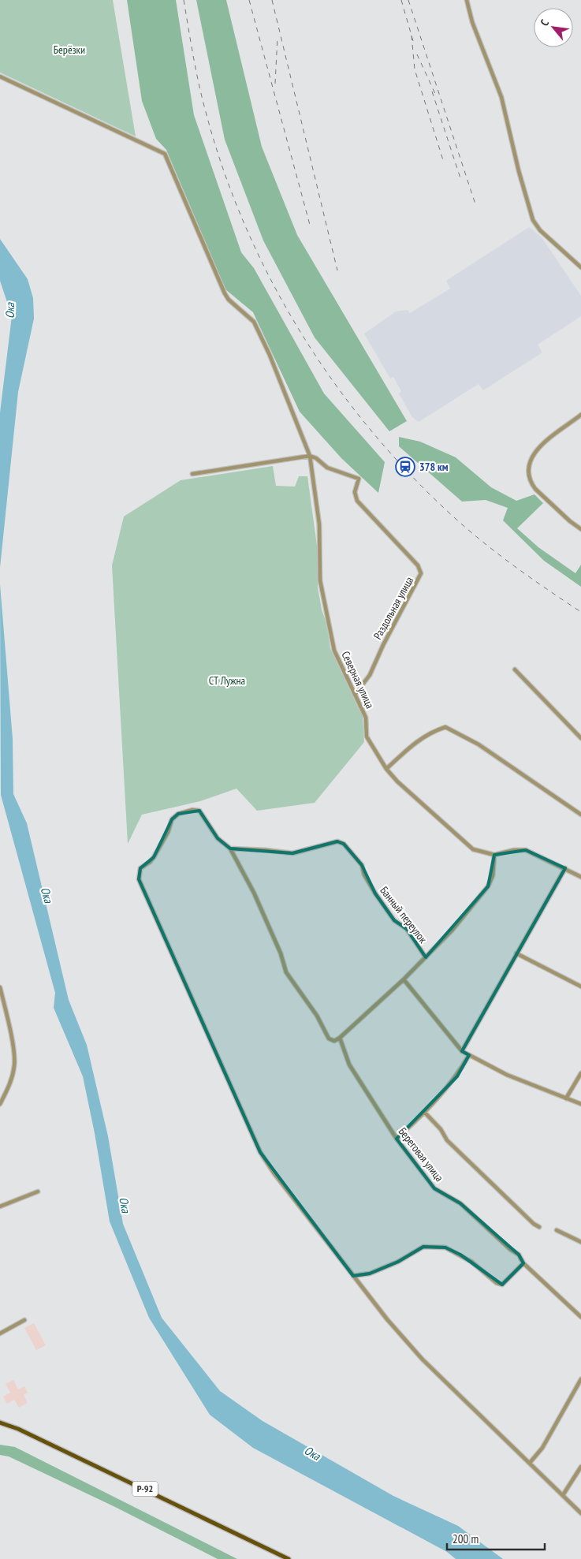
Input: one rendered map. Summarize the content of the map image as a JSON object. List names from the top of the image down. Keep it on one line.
{"streets":{"main road":["Р-92"],"street":["Раздольная улица","Северная улица","Банный переулок","Береговая улица"]},"crossings":[["Раздольная улица","Северная улица"]],"water":["Ока"],"parks":["Берёзки","СТ Лужна"],"places":{"station":["378 км"]},"scale_bar":"200 m","north":"top left"}
